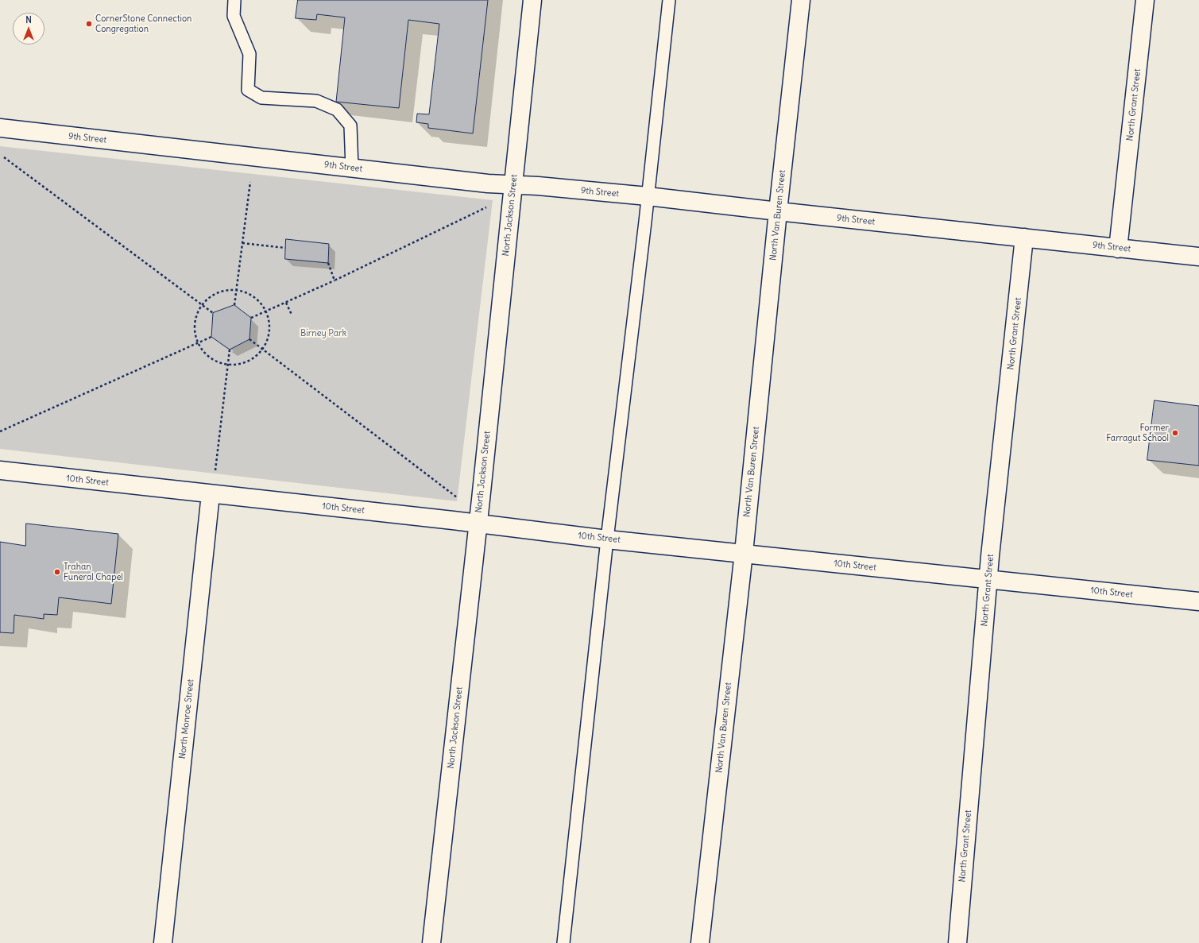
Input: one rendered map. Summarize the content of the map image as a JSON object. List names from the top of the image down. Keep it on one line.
{"streets":{"street":["North Grant Street","9th Street","North Jackson Street","North Van Buren Street","10th Street","North Monroe Street"]},"crossings":[["North Grant Street","9th Street"],["North Grant Street","10th Street"],["9th Street","North Jackson Street"],["9th Street","North Van Buren Street"],["North Jackson Street","10th Street"],["North Van Buren Street","10th Street"],["10th Street","North Monroe Street"]],"parks":["Birney Park"],"places":["CornerStone Connection Congregation","Former Farragut School","Trahan Funeral Chapel"],"north":"top"}
